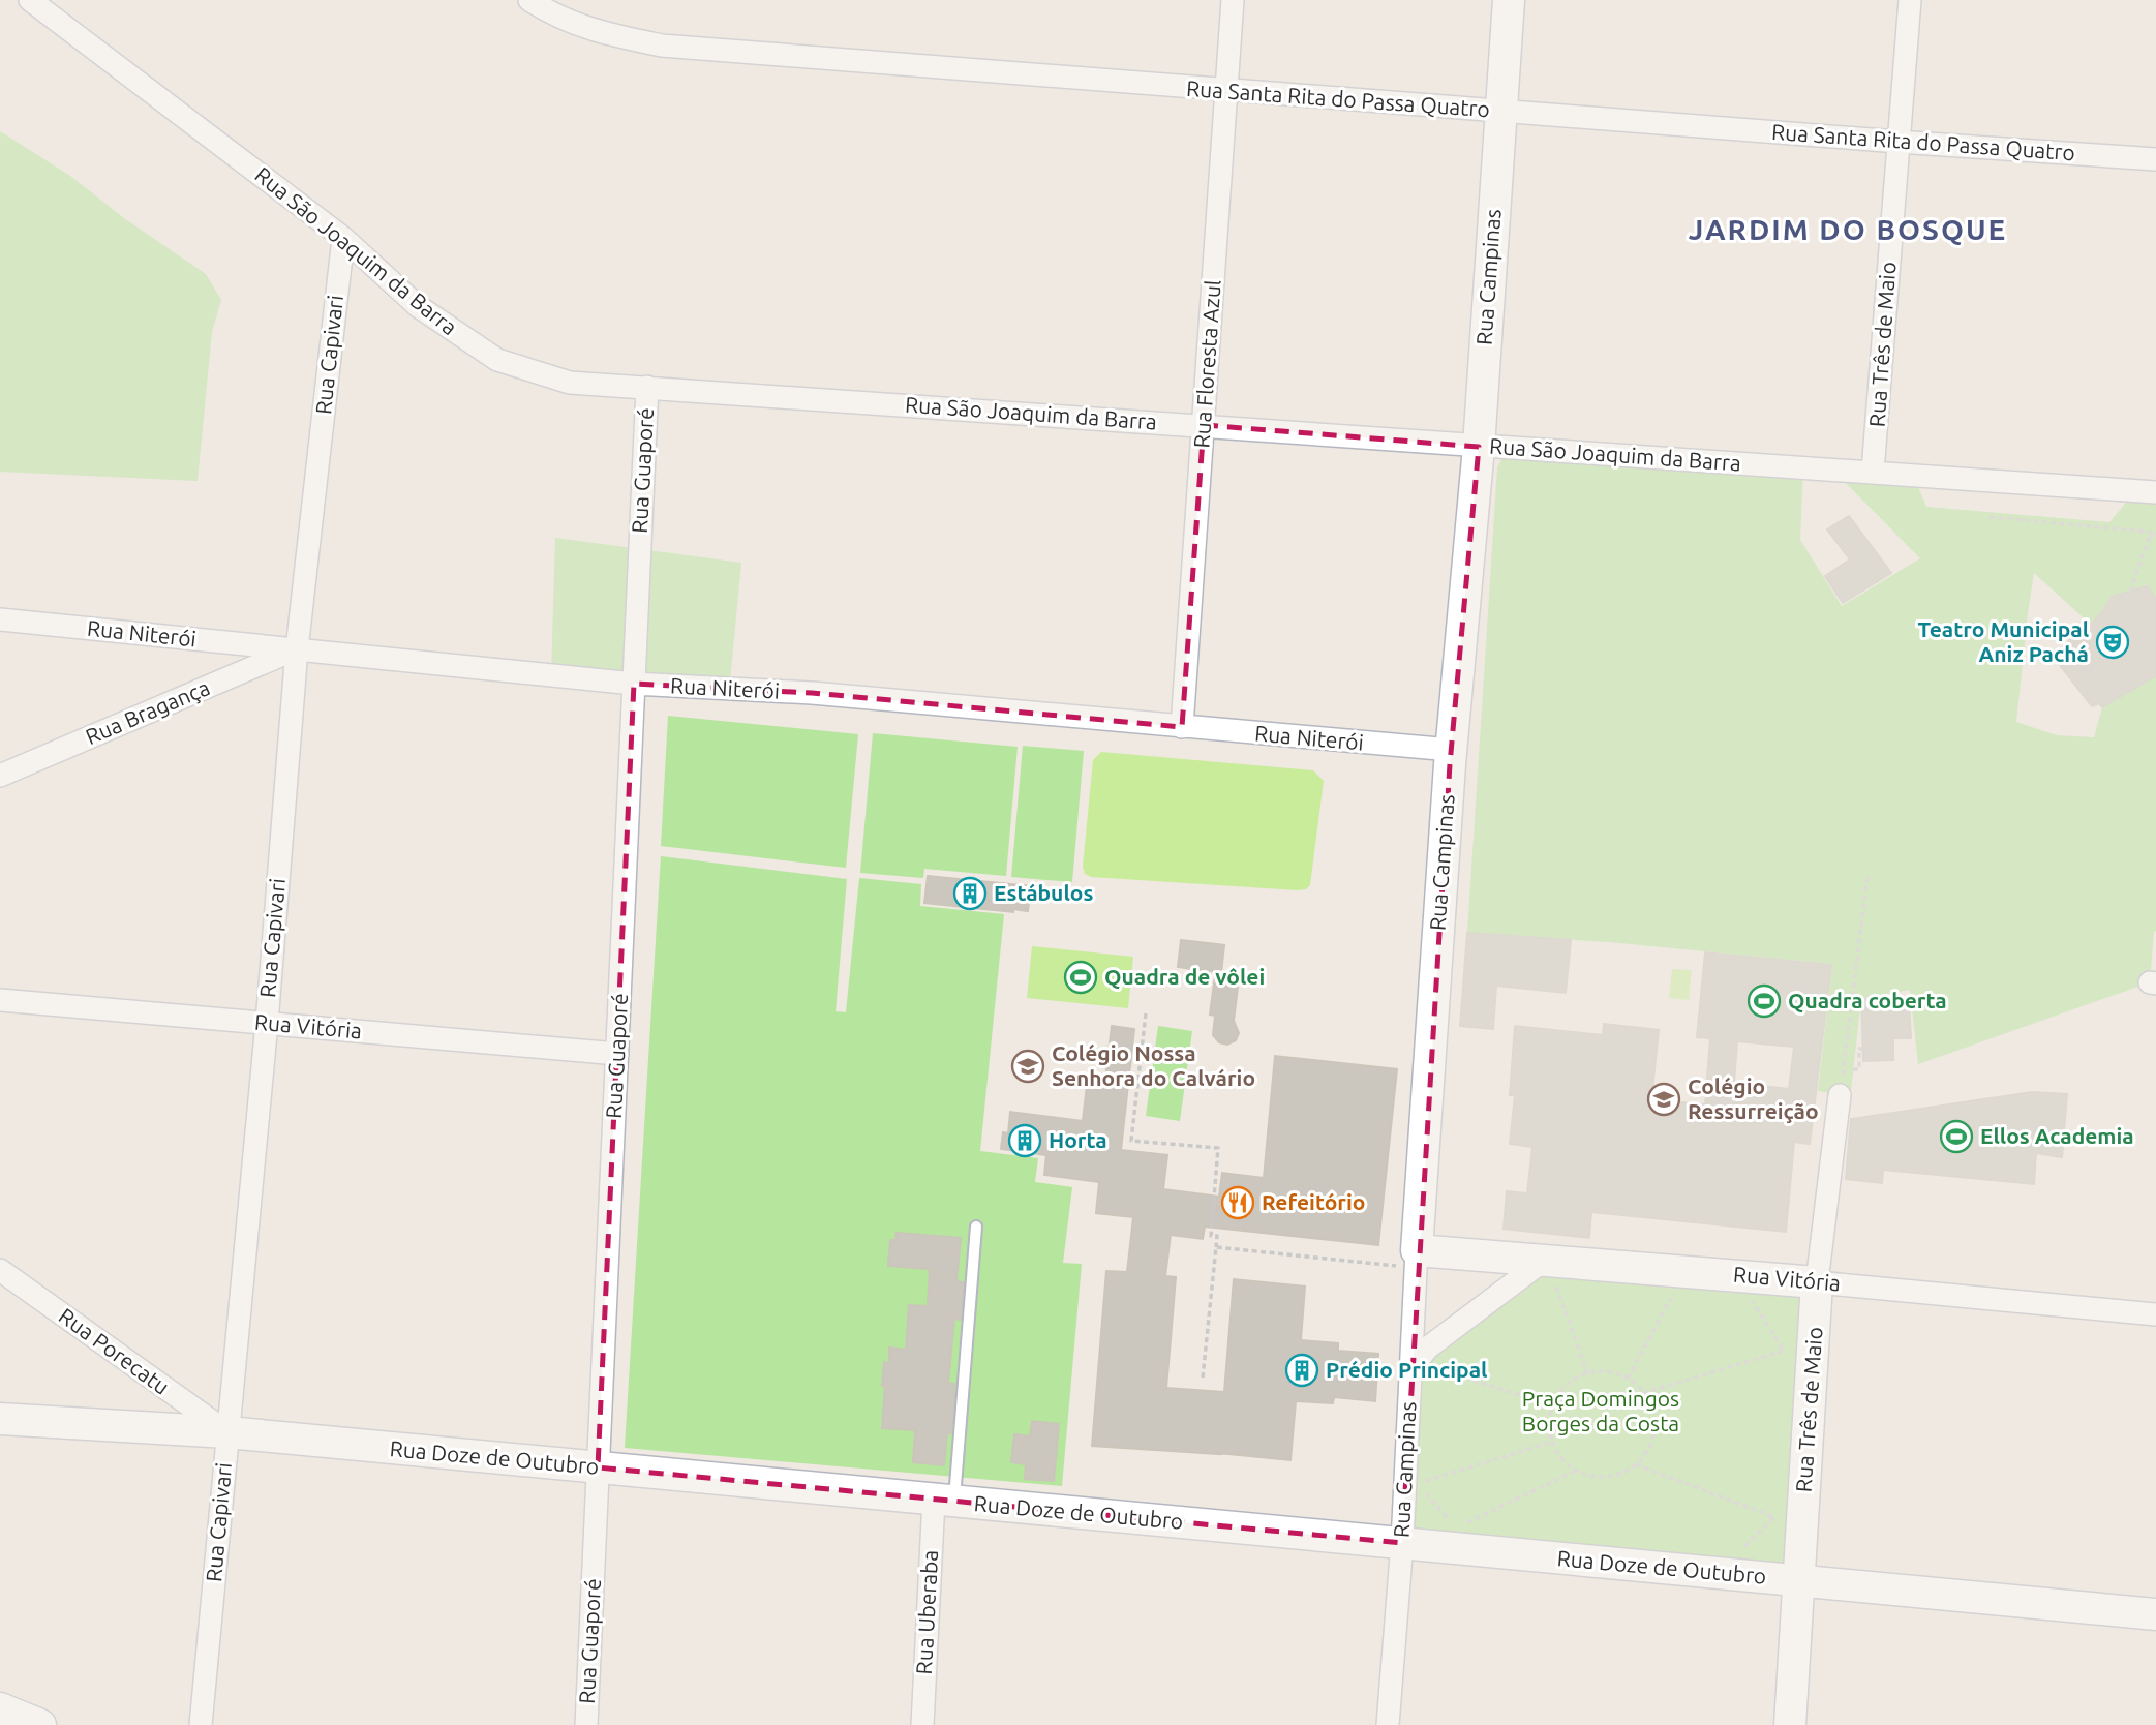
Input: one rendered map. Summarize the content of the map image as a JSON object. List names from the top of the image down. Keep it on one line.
{"streets":{"main road":["Rua Campinas","Rua Três de Maio","Rua Vitória","Rua Doze de Outubro"],"street":["Rua Santa Rita do Passa Quatro","Rua São Joaquim da Barra","Rua Capivari","Rua Floresta Azul","Rua Guaporé","Rua Niterói","Rua Bragança","Rua Porecatu","Rua Uberaba"]},"crossings":[["Rua Santa Rita do Passa Quatro","Rua Campinas"],["Rua Santa Rita do Passa Quatro","Rua Três de Maio"],["Rua Santa Rita do Passa Quatro","Rua Floresta Azul"],["Rua São Joaquim da Barra","Rua Campinas"],["Rua São Joaquim da Barra","Rua Três de Maio"],["Rua São Joaquim da Barra","Rua Capivari"],["Rua São Joaquim da Barra","Rua Floresta Azul"],["Rua São Joaquim da Barra","Rua Guaporé"],["Rua Campinas","Rua Niterói"],["Rua Campinas","Rua Vitória"],["Rua Campinas","Rua Doze de Outubro"],["Rua Três de Maio","Rua Vitória"],["Rua Três de Maio","Rua Doze de Outubro"],["Rua Capivari","Rua Niterói"],["Rua Capivari","Rua Bragança"],["Rua Capivari","Rua Vitória"],["Rua Capivari","Rua Porecatu"],["Rua Capivari","Rua Doze de Outubro"],["Rua Floresta Azul","Rua Niterói"],["Rua Guaporé","Rua Niterói"],["Rua Guaporé","Rua Vitória"],["Rua Guaporé","Rua Doze de Outubro"],["Rua Niterói","Rua Bragança"],["Rua Porecatu","Rua Doze de Outubro"],["Rua Doze de Outubro","Rua Uberaba"]],"districts":["JARDIM DO BOSQUE"],"parks":["Praça Domingos Borges da Costa"],"places":{"theatre":["Teatro Municipal Aniz Pachá"],"building":["Estábulos","Horta","Prédio Principal"],"sports":["Quadra de vôlei","Quadra coberta","Ellos Academia"],"school or university":["Colégio Nossa Senhora do Calvário","Colégio Ressurreição"],"restaurant":["Refeitório"]}}
